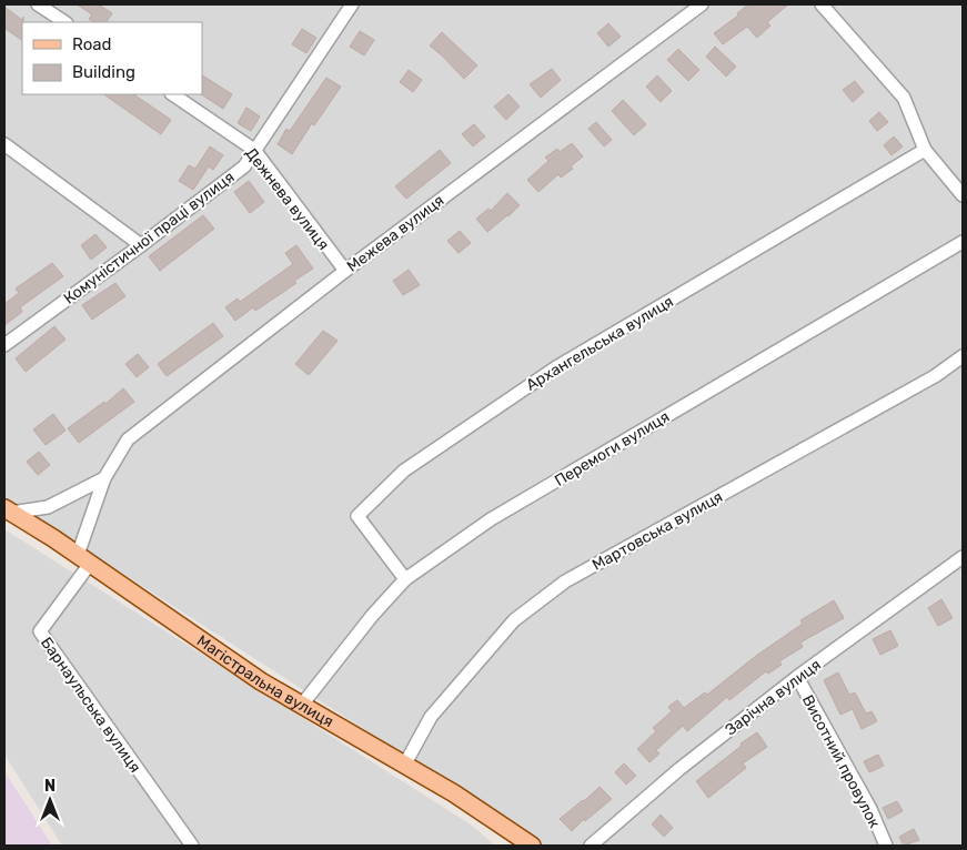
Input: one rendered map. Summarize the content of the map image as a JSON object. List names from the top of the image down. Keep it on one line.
{"streets":{"main road":["Магістральна вулиця"],"street":["Дежнева вулиця","Межева вулиця","Комуністичної праці вулиця","Архангельська вулиця","Перемоги вулиця","Мартовська вулиця","Зарічна вулиця","Барнаульська вулиця","Висотний провулок"]},"crossings":[["Дежнева вулиця","Межева вулиця"],["Дежнева вулиця","Комуністичної праці вулиця"],["Межева вулиця","Магістральна вулиця"],["Межева вулиця","Барнаульська вулиця"],["Архангельська вулиця","Перемоги вулиця"],["Перемоги вулиця","Магістральна вулиця"],["Мартовська вулиця","Магістральна вулиця"],["Магістральна вулиця","Барнаульська вулиця"],["Зарічна вулиця","Висотний провулок"]],"legend":["Road","Building"],"north":"top"}
